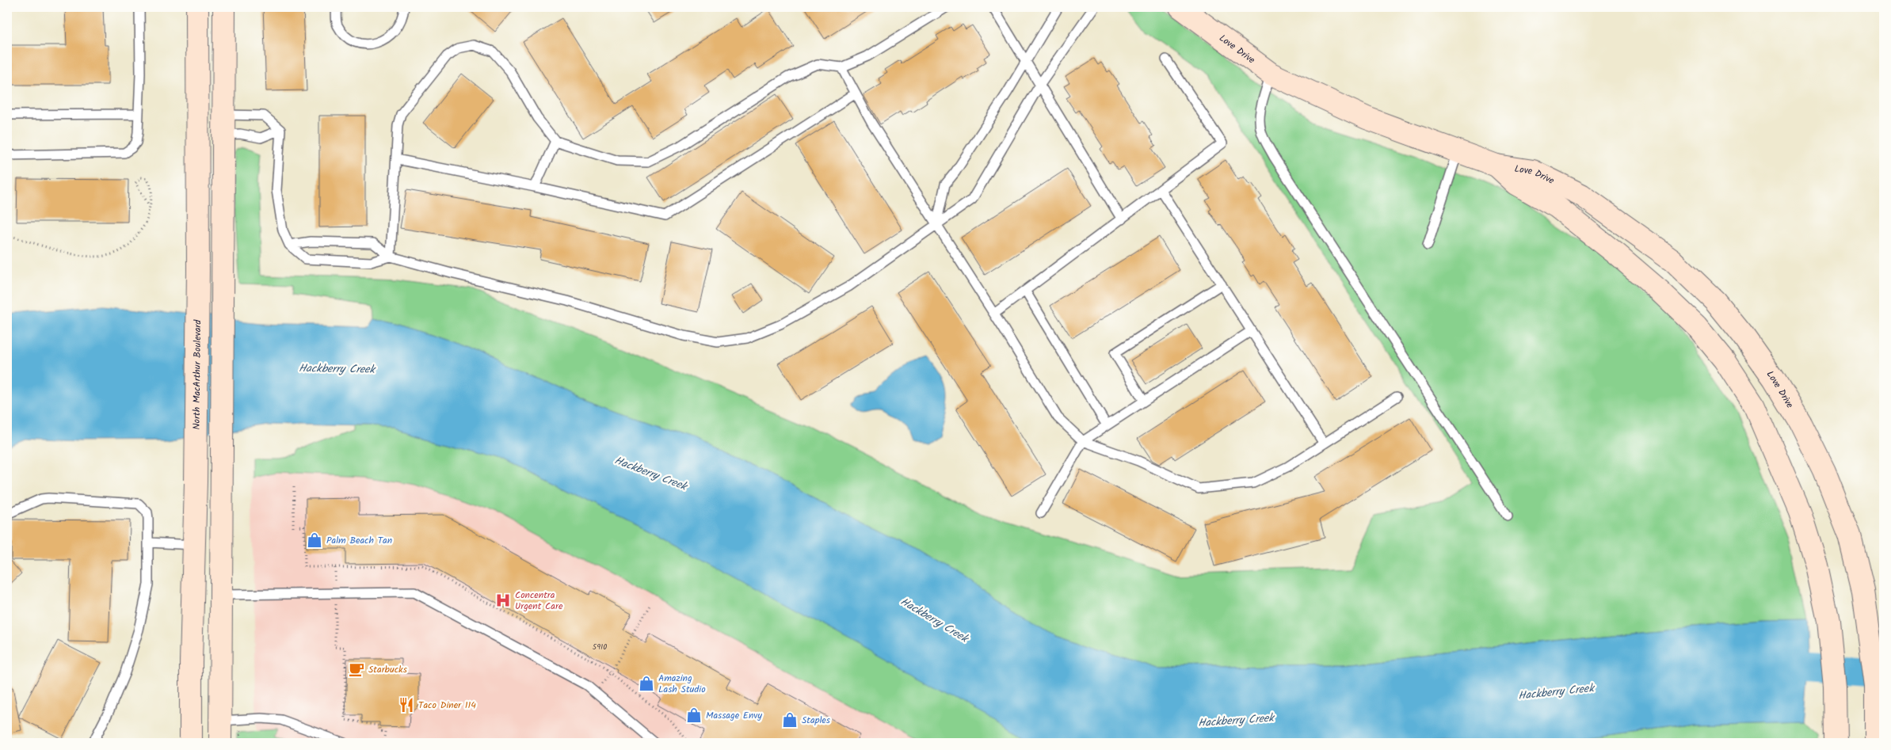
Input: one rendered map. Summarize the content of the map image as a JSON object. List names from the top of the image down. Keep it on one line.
{"streets":{"street":["Love Drive","North MacArthur Boulevard"]},"water":["Hackberry Creek"],"places":{"shop":["Palm Beach Tan","Amazing Lash Studio","Massage Envy","Staples"],"hospital":["Concentra Urgent Care"],"cafe":["Starbucks"],"restaurant":["Taco Diner 114"]},"house_numbers":["5910"]}
